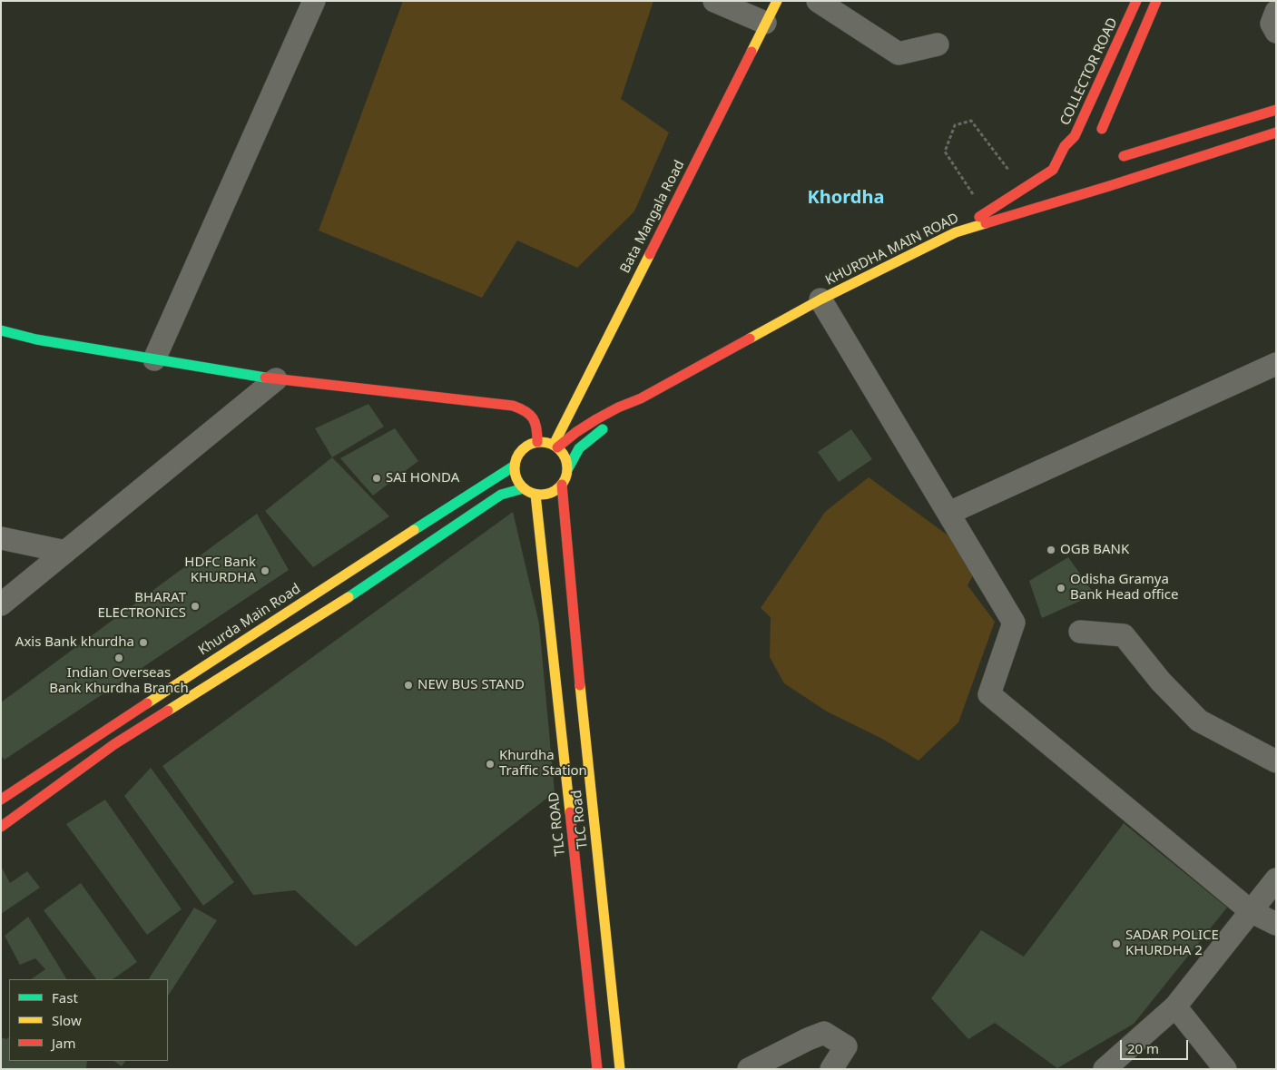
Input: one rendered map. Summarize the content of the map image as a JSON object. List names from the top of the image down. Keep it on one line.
{"streets":{"main road":["COLLECTOR ROAD","Bata Mangala Road","KHURDHA MAIN ROAD","Khurda Main Road","TLC Road","TLC ROAD"]},"crossings":[["COLLECTOR ROAD","KHURDHA MAIN ROAD"],["Bata Mangala Road","Khurda Main Road"],["Bata Mangala Road","TLC Road"],["Bata Mangala Road","TLC ROAD"],["Khurda Main Road","TLC Road"],["Khurda Main Road","TLC ROAD"],["TLC Road","TLC ROAD"]],"districts":["Khordha"],"places":["SAI HONDA","OGB BANK","HDFC Bank KHURDHA","Odisha Gramya Bank Head office","BHARAT ELECTRONICS","Axis Bank khurdha","Indian Overseas Bank Khurdha Branch","NEW BUS STAND","Khurdha Traffic Station","SADAR POLICE KHURDHA 2"],"legend":["Fast","Slow","Jam"],"scale_bar":"20 m"}
